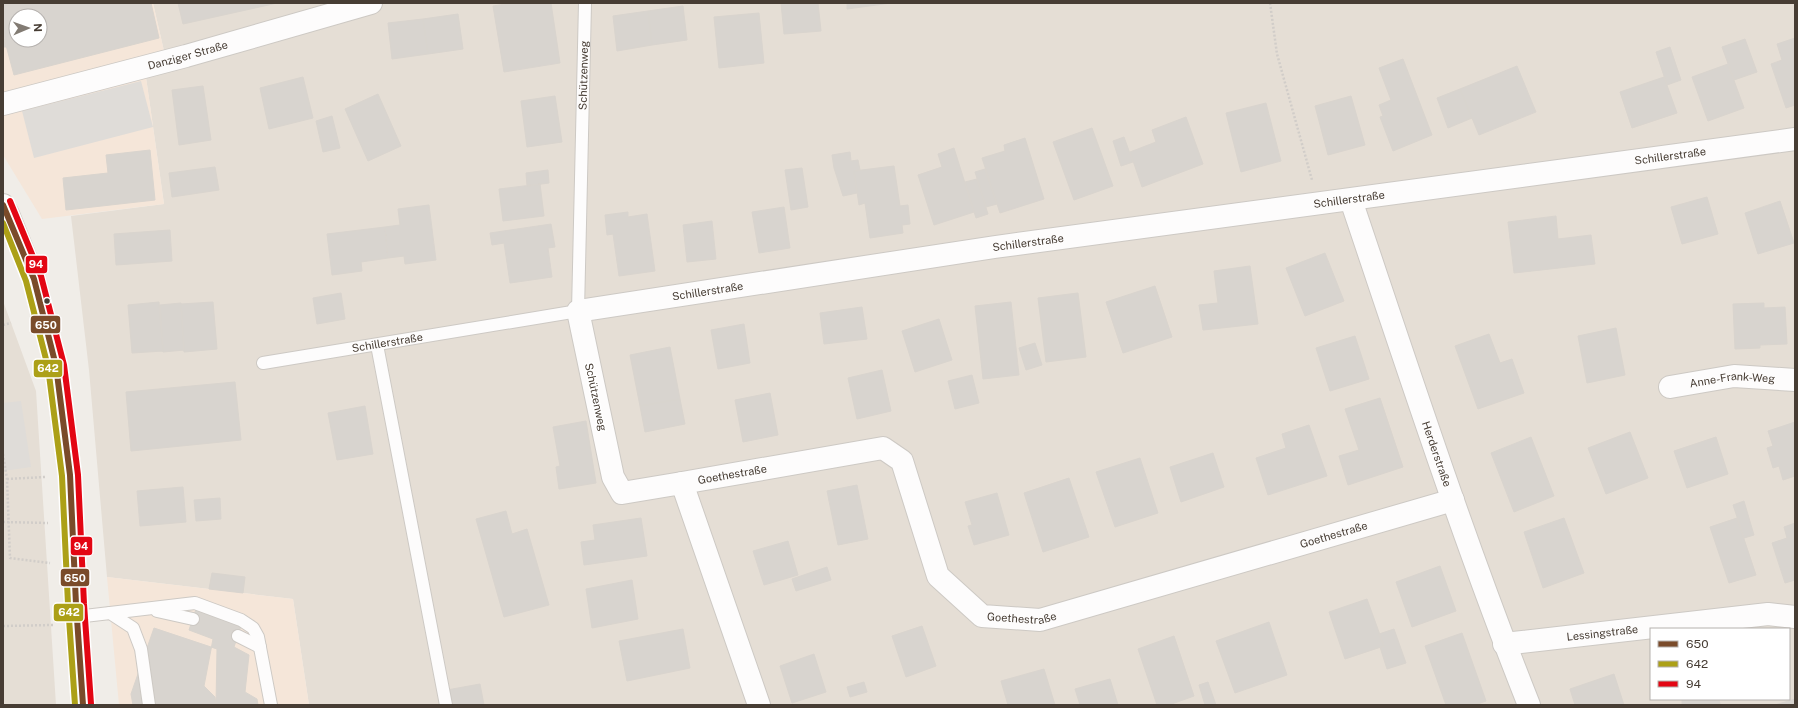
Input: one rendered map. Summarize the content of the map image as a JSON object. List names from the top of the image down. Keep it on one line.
{"streets":{"street":["Danziger Straße","Schützenweg","Schillerstraße","Anne-Frank-Weg","Herderstraße","Goethestraße","Lessingstraße"]},"crossings":[["Schützenweg","Schillerstraße"],["Schützenweg","Goethestraße"],["Schillerstraße","Herderstraße"],["Herderstraße","Goethestraße"],["Herderstraße","Lessingstraße"]],"lines":["transit line 94","transit line 650","transit line 642"],"legend":["650","642","94"],"north":"right"}
